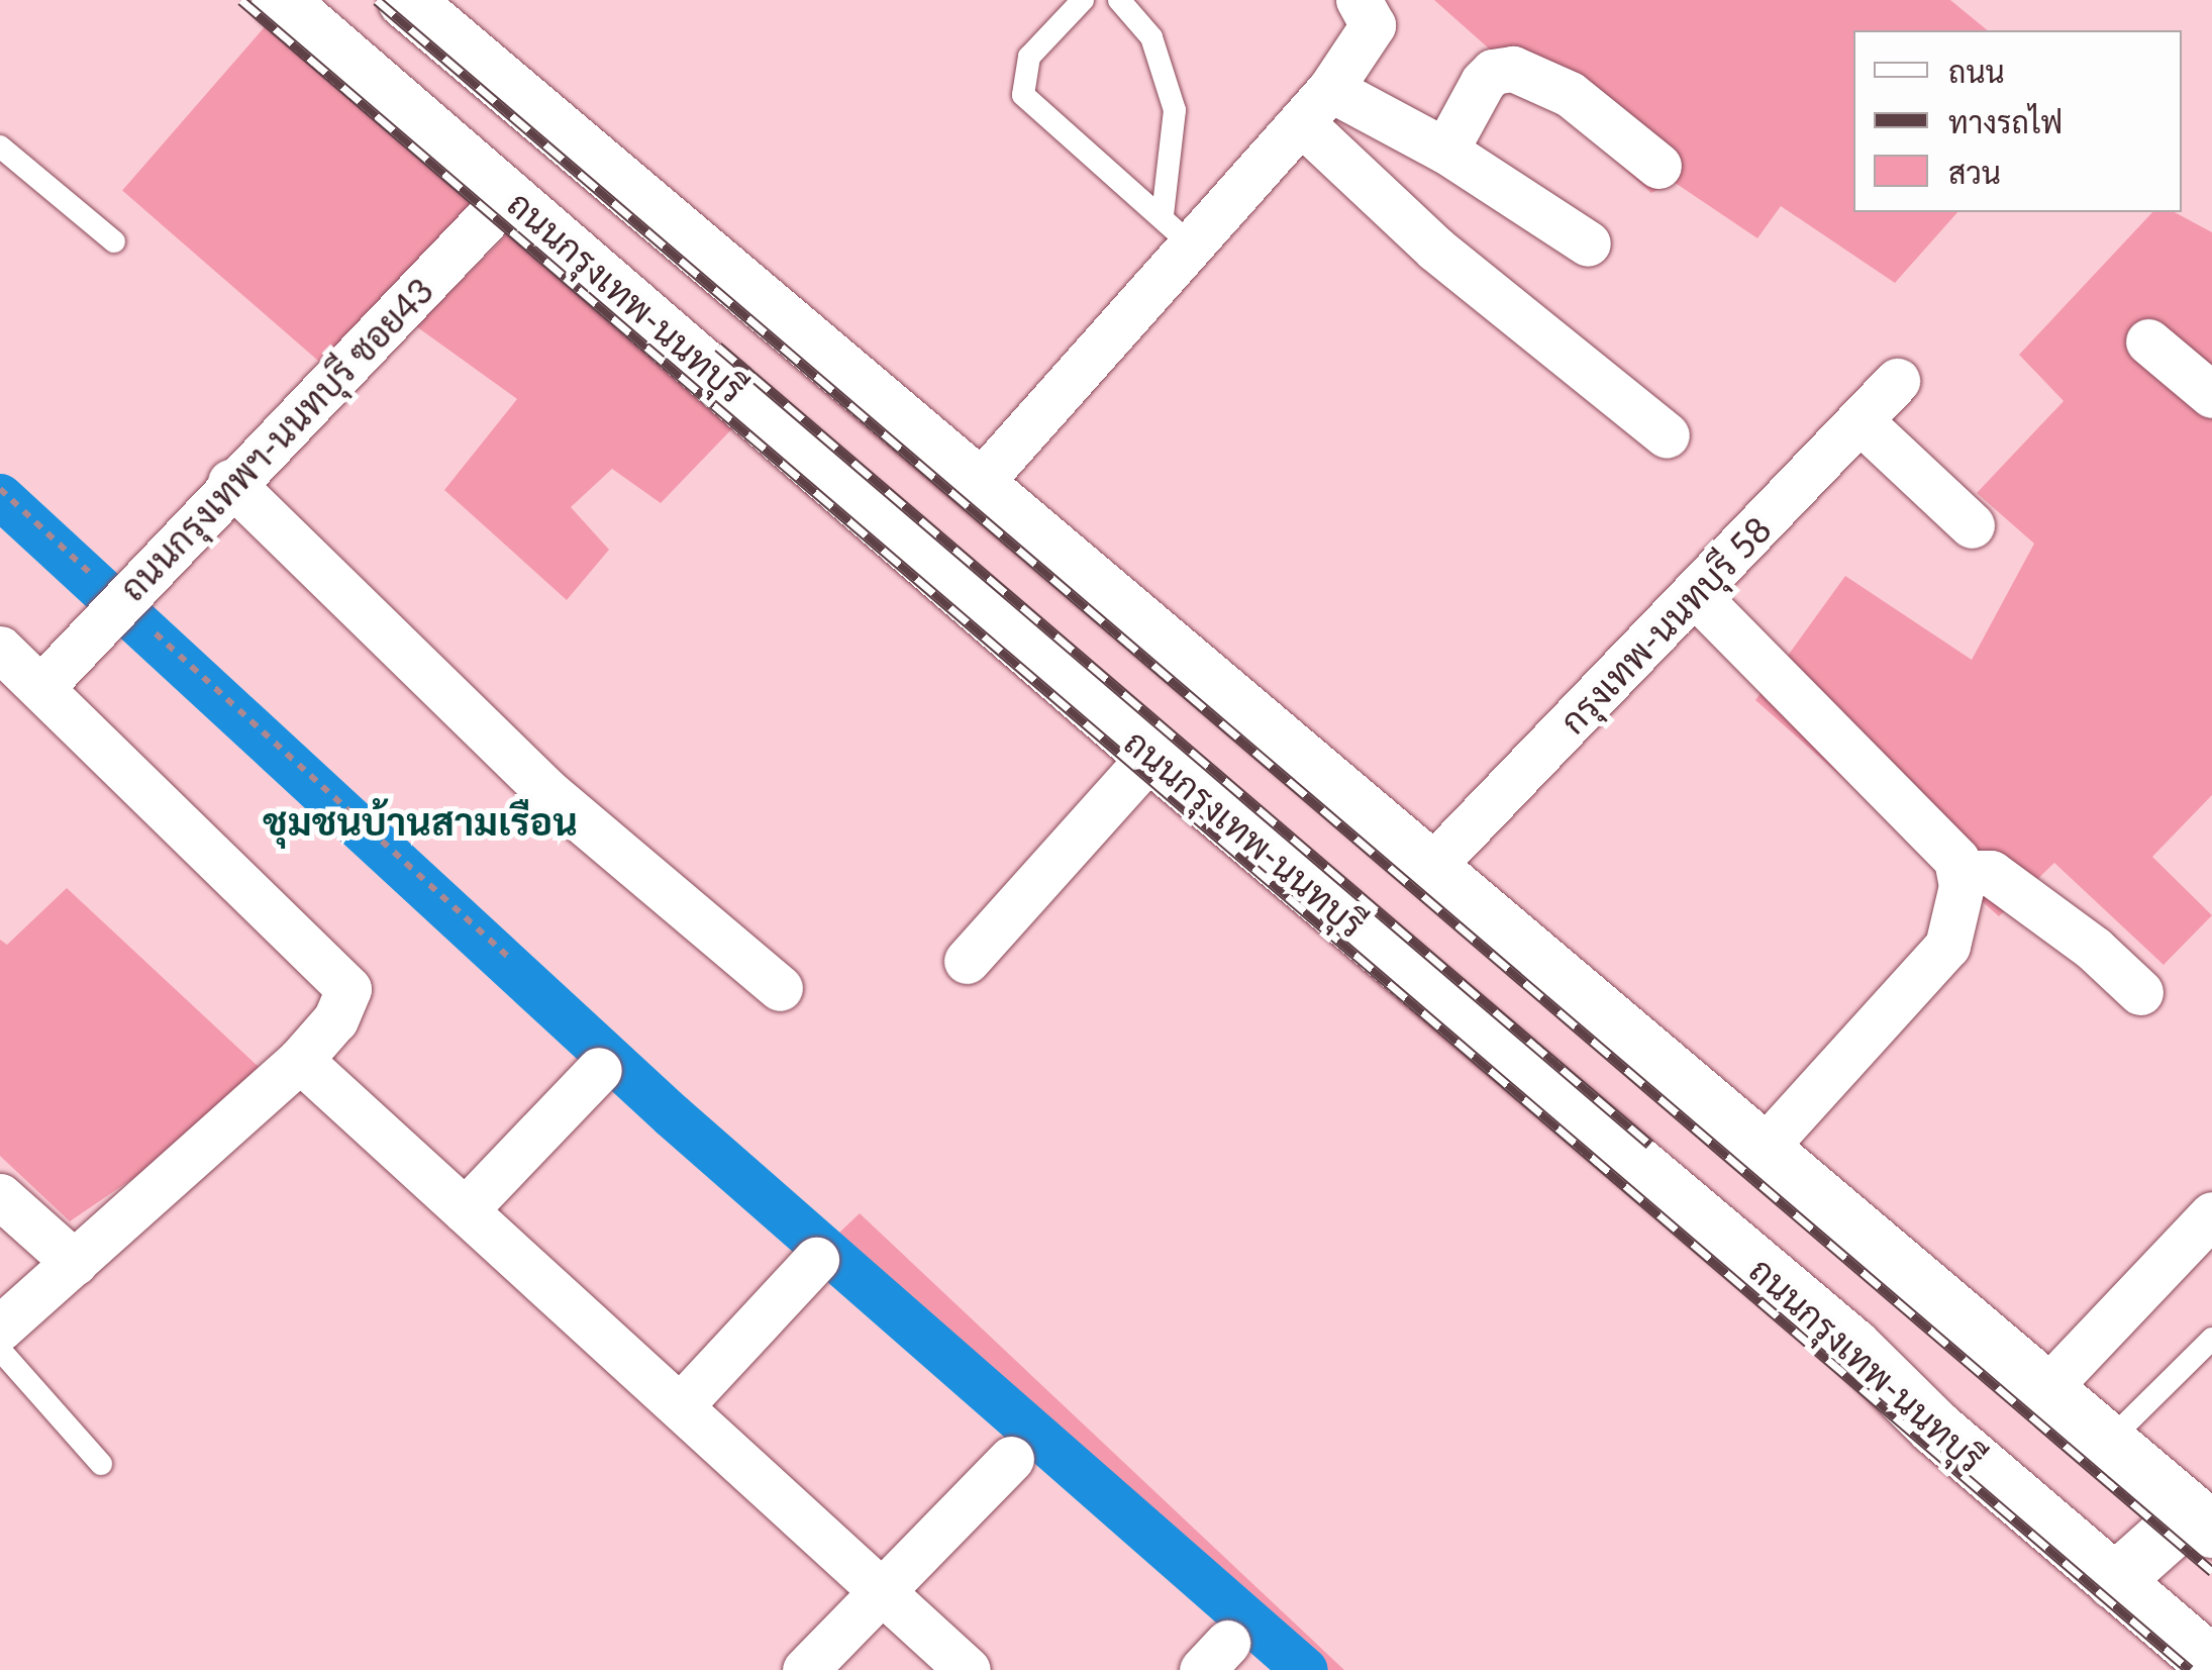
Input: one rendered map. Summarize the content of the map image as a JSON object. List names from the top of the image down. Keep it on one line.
{"streets":{"main road":["ถนนกรุงเทพ-นนทบุรี"],"street":["ถนนกรุงเทพฯ-นนทบุรี ซอย43","กรุงเทพ-นนทบุรี 58"]},"crossings":[["ถนนกรุงเทพ-นนทบุรี","ถนนกรุงเทพฯ-นนทบุรี ซอย43"]],"districts":["ชุมชนบ้านสามเรือน"],"legend":["ถนน","ทางรถไฟ","สวน"]}
